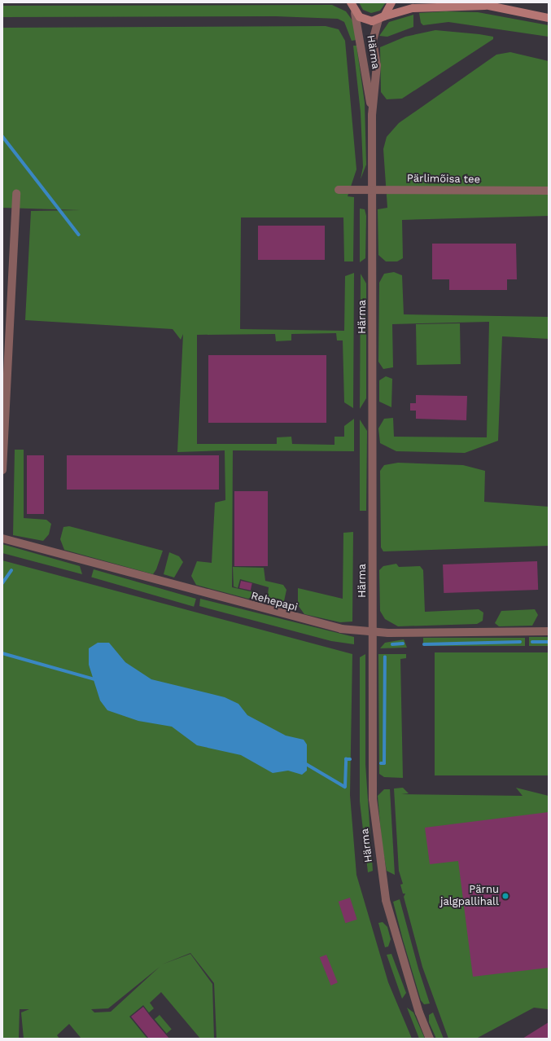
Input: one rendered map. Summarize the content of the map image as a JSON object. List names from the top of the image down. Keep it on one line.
{"streets":{"street":["Härma","Pärlimõisa tee","Rehepapi"]},"crossings":[["Härma","Pärlimõisa tee"],["Härma","Rehepapi"]],"places":["Pärnu jalgpallihall"]}
